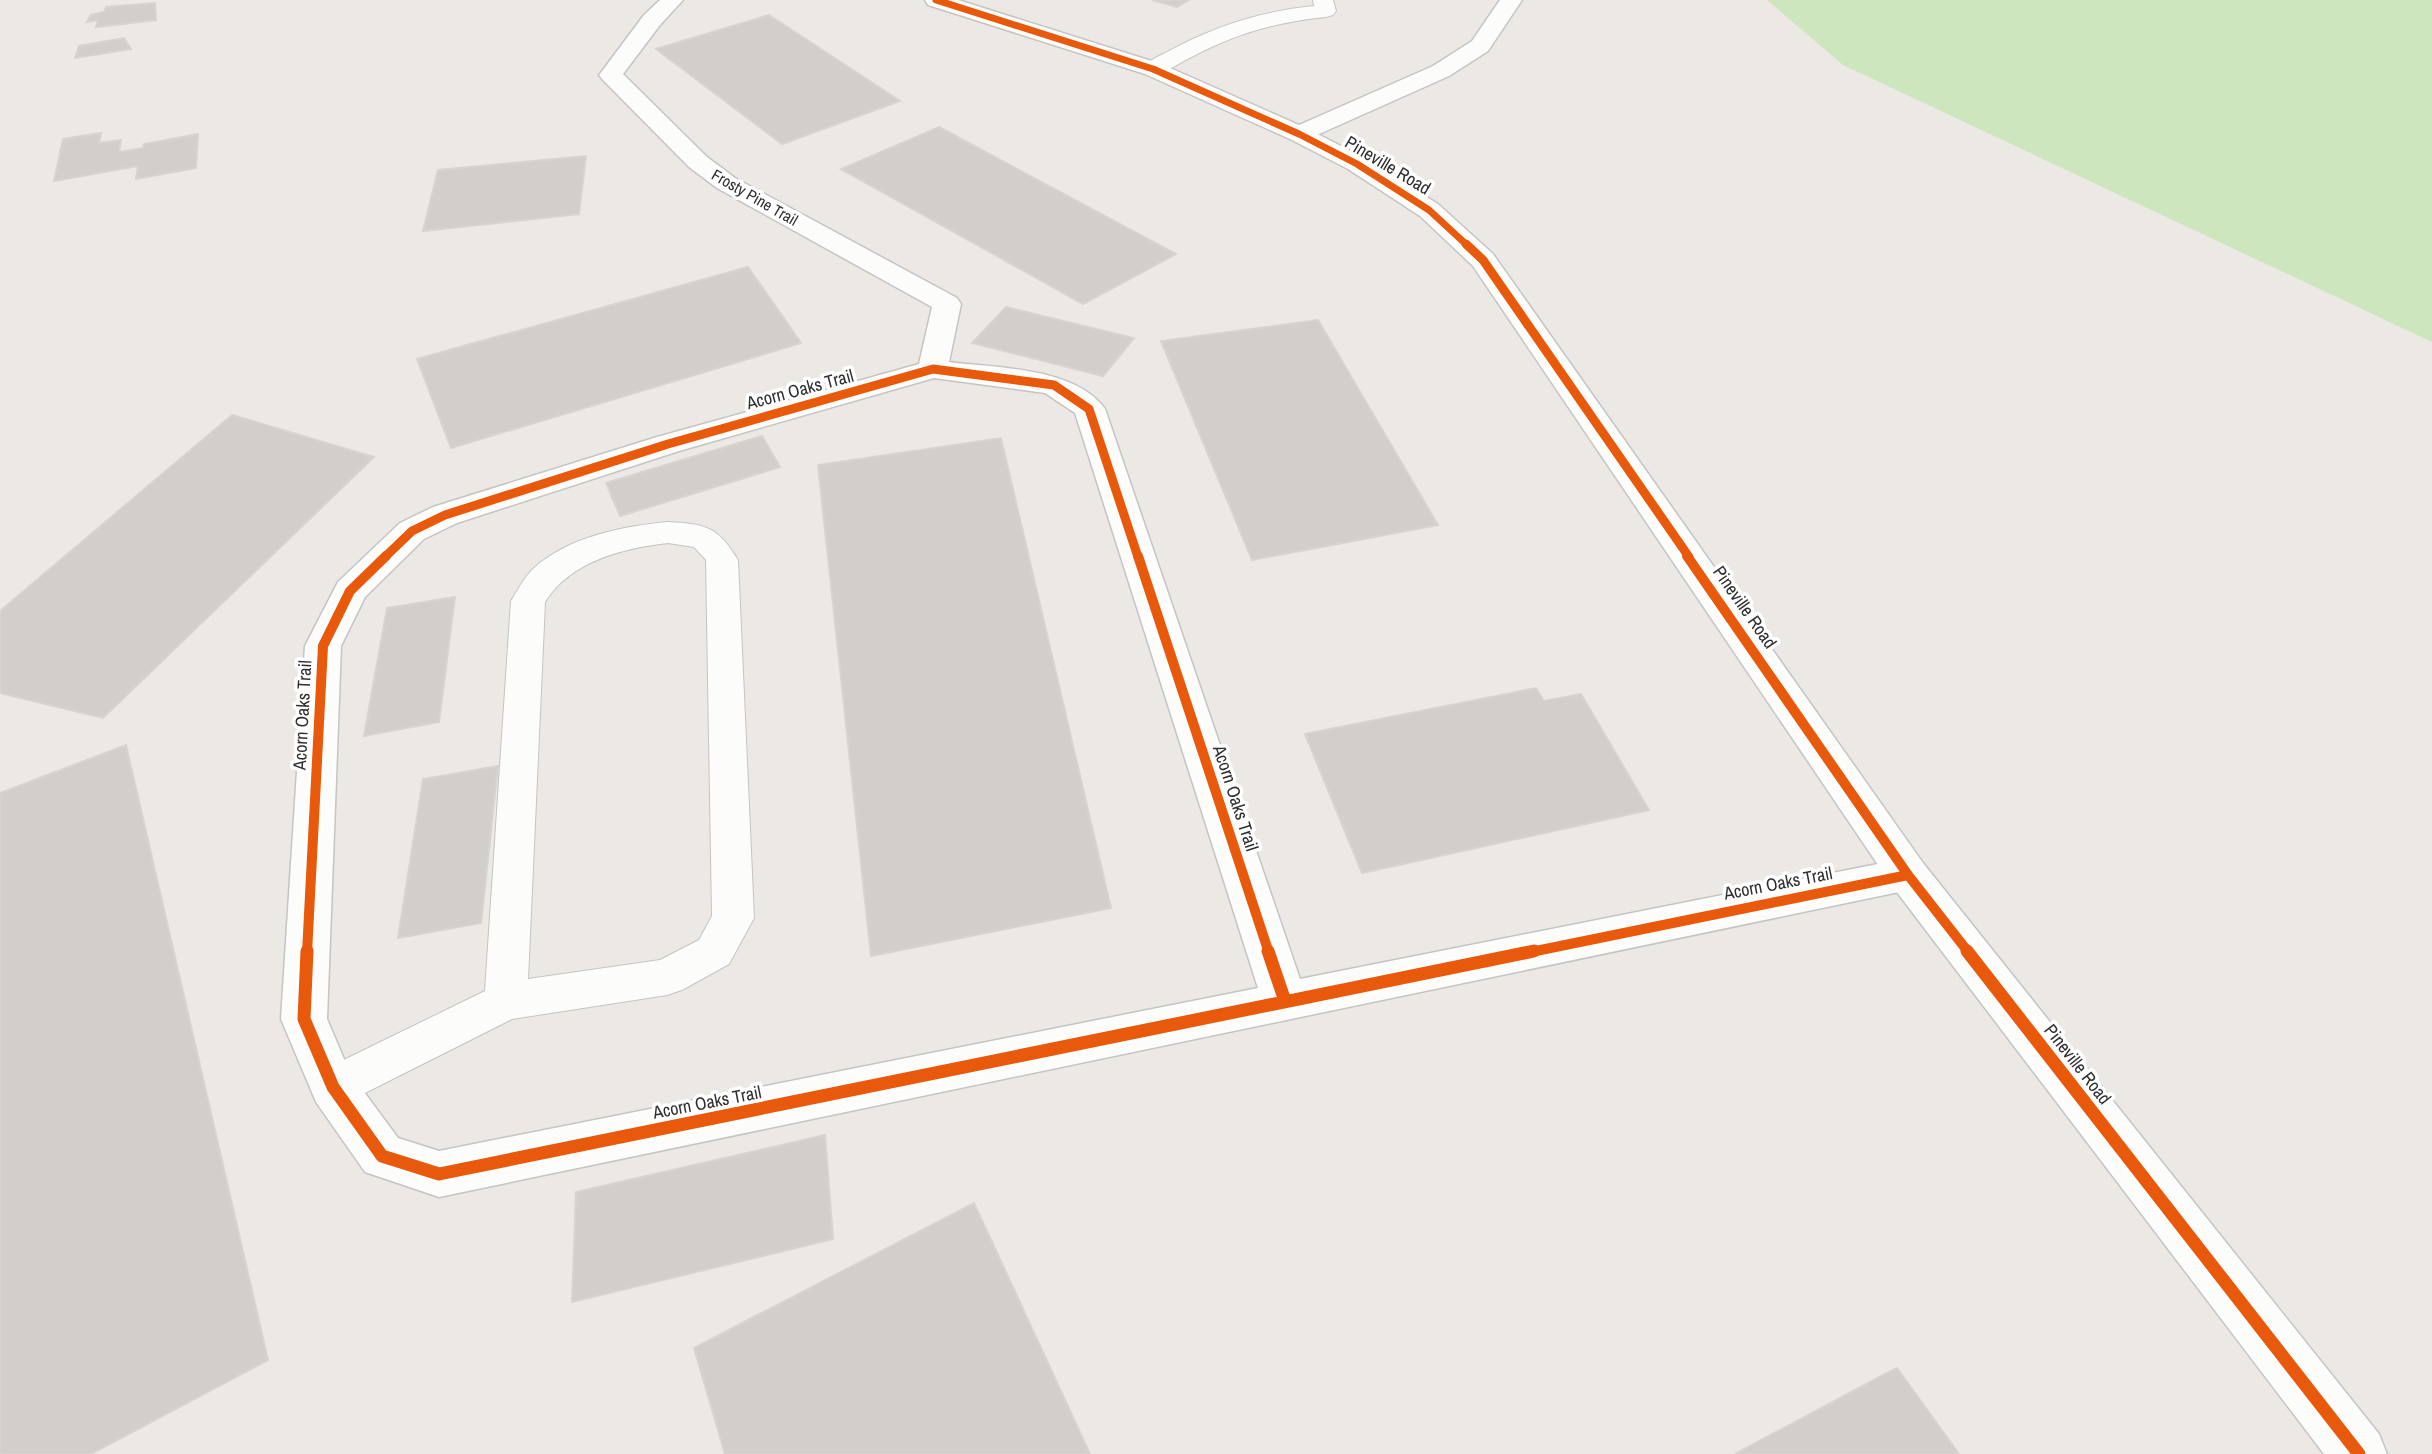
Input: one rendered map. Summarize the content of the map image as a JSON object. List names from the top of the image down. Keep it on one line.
{"streets":{"street":["Pineville Road","Frosty Pine Trail","Acorn Oaks Trail"]},"crossings":[["Pineville Road","Acorn Oaks Trail"],["Frosty Pine Trail","Acorn Oaks Trail"]]}
